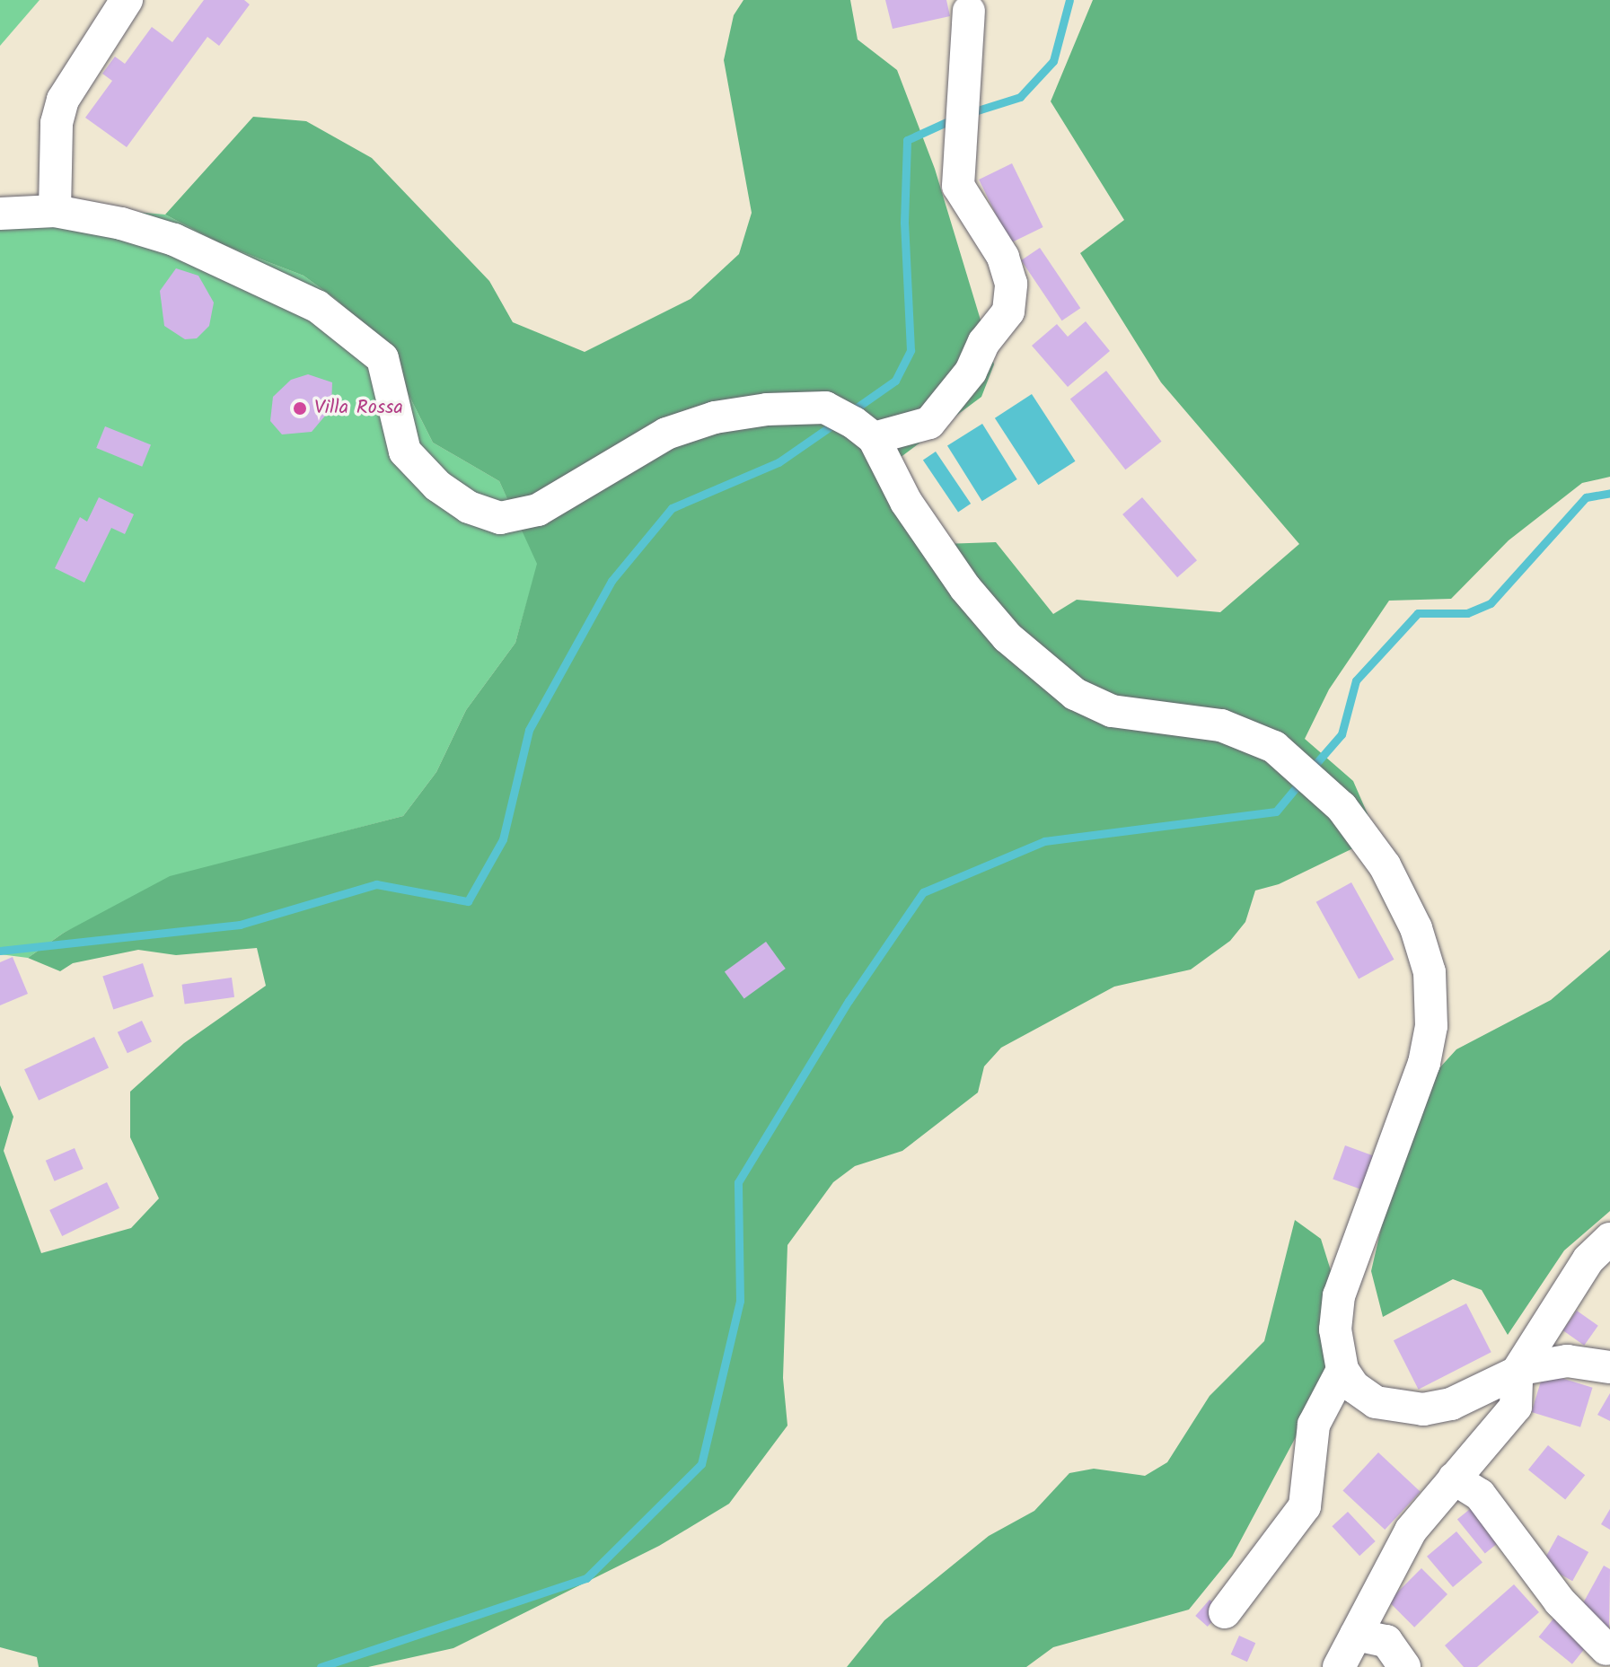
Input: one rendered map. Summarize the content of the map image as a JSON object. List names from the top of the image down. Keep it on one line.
{"places":["Villa Rossa"]}
